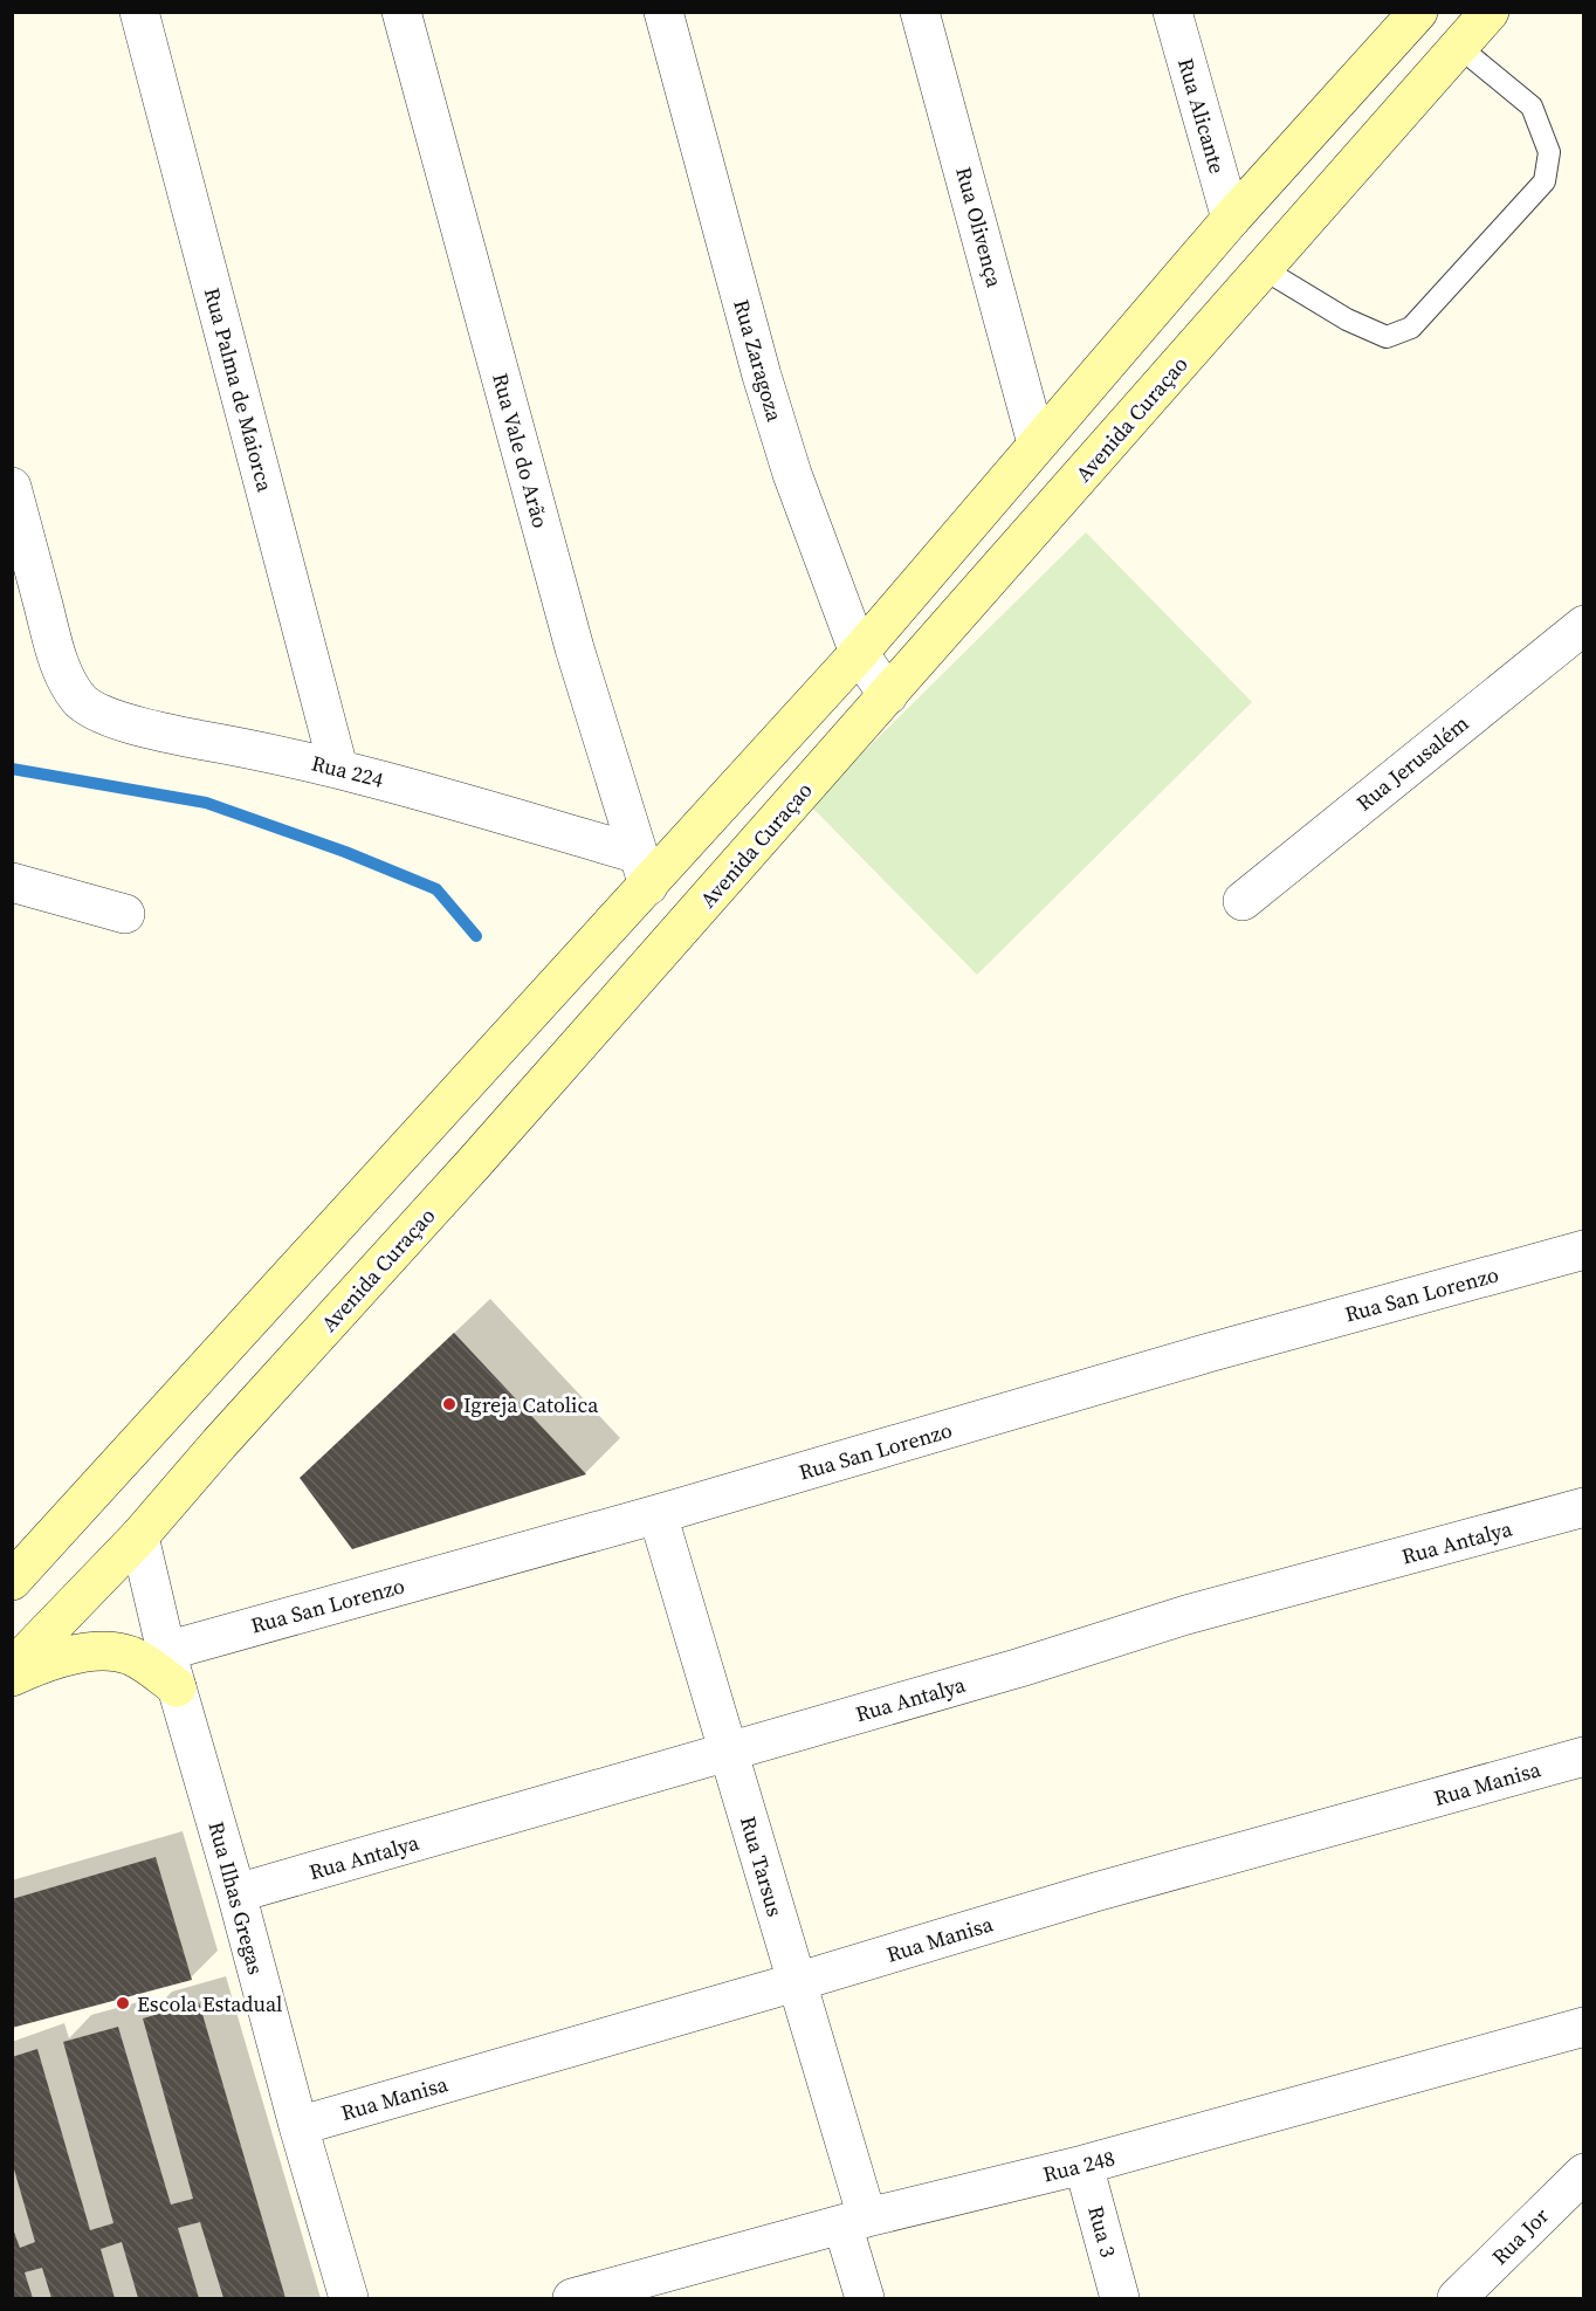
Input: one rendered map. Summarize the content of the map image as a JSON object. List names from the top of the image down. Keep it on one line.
{"streets":{"main road":["Avenida Curaçao"],"street":["Rua Alicante","Rua Olivença","Rua Zaragoza","Rua Palma de Maiorca","Rua Vale do Arão","Rua Jerusalém","Rua 224","Rua San Lorenzo","Rua Antalya","Rua Manisa","Rua Tarsus","Rua Ilhas Gregas","Rua 248","Rua 3","Rua Jor"]},"crossings":[["Rua Zaragoza","Avenida Curaçao"],["Rua Palma de Maiorca","Rua 224"],["Avenida Curaçao","Rua Ilhas Gregas"],["Rua Vale do Arão","Rua 224"],["Rua San Lorenzo","Rua Tarsus"],["Rua San Lorenzo","Rua Ilhas Gregas"],["Rua Antalya","Rua Tarsus"],["Rua Antalya","Rua Ilhas Gregas"],["Rua Manisa","Rua Tarsus"],["Rua Manisa","Rua Ilhas Gregas"],["Rua Tarsus","Rua 248"],["Rua 248","Rua 3"]],"places":["Igreja Catolica","Escola Estadual"]}
